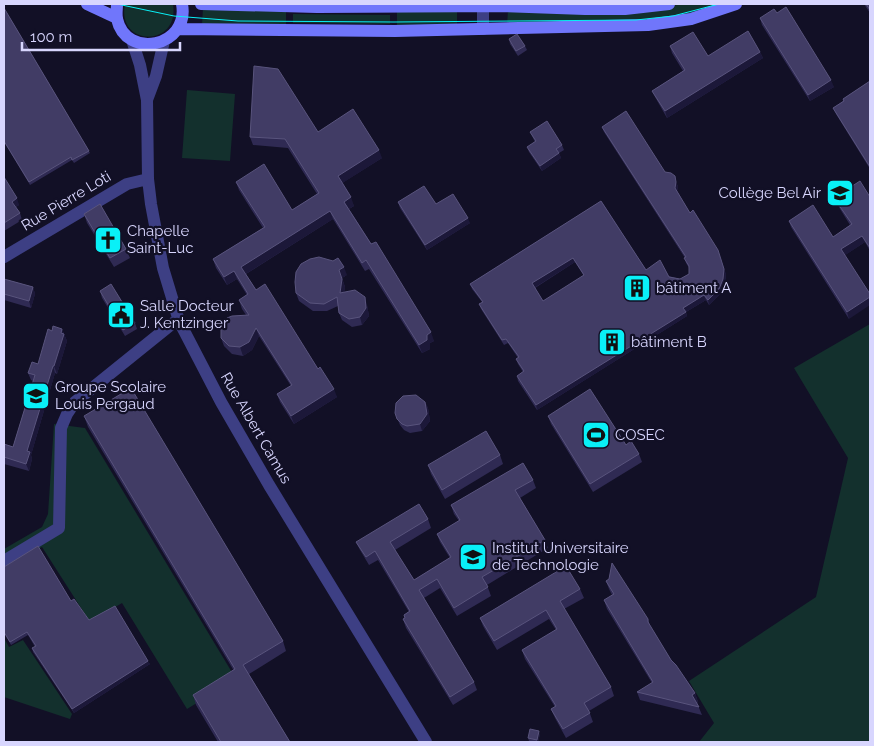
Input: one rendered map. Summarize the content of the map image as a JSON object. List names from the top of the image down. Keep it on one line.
{"streets":{"street":["Rue Pierre Loti","Rue Albert Camus"]},"crossings":[["Rue Pierre Loti","Rue Albert Camus"]],"places":{"school or university":["Collège Bel Air","Groupe Scolaire Louis Pergaud","Institut Universitaire de Technologie"],"church":["Chapelle Saint-Luc"],"building":["bâtiment A","bâtiment B"],"public building":["Salle Docteur J. Kentzinger"],"sports":["COSEC"]},"scale_bar":"100 m"}
